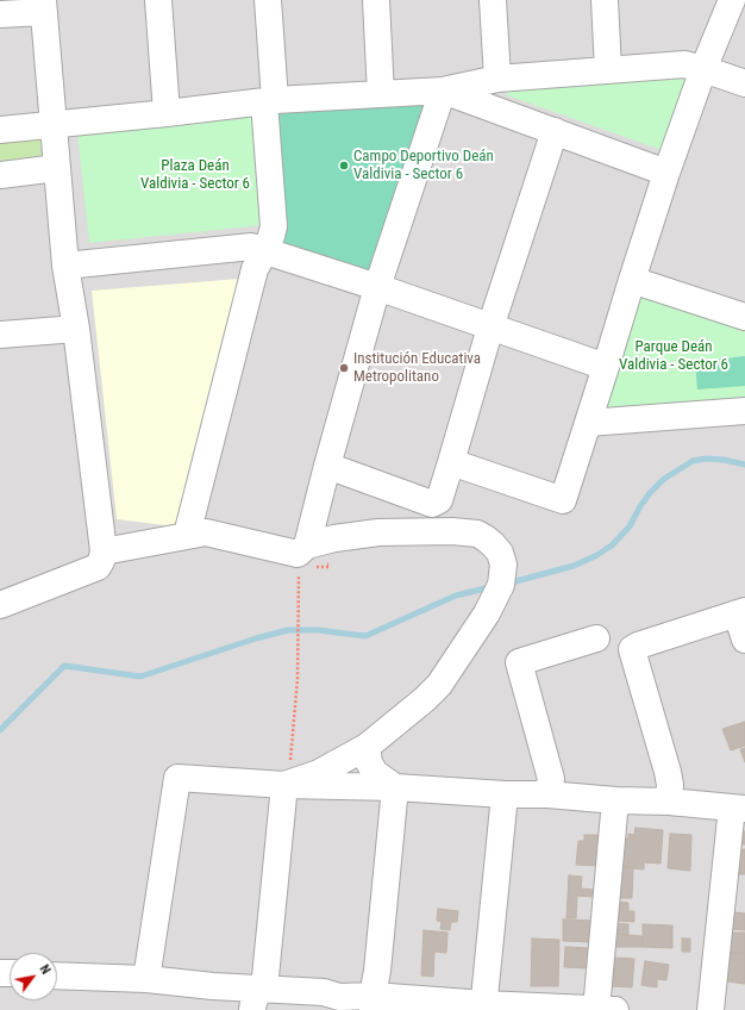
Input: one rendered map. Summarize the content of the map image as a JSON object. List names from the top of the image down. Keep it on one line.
{"parks":["Plaza Deán Valdivia - Sector 6","Parque Deán Valdivia - Sector 6"],"places":["Campo Deportivo Deán Valdivia - Sector 6","Institución Educativa Metropolitano"],"north":"top right"}
